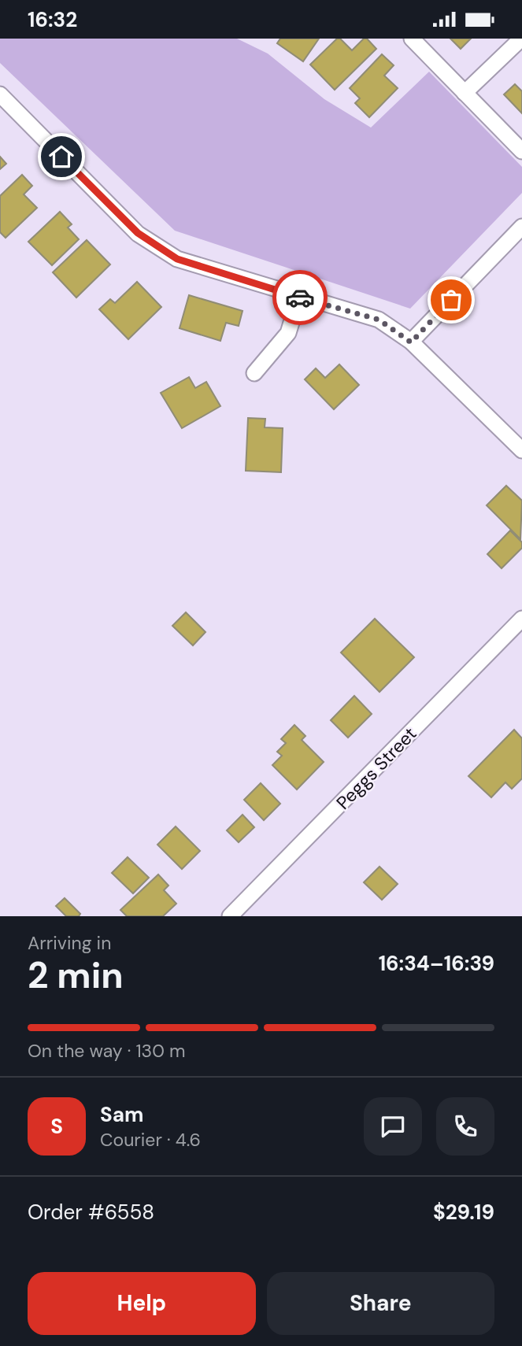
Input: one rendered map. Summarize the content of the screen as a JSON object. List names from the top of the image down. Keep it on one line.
{"streets":{"street":["Peggs Street"]},"page":{"status":"16:32","heading":["2 min","Arriving in","16:34–16:39"],"panel":["Sam","Courier · 4.6","Order #6558","$29.19"],"bar":"On the way · 130 m","round":"S","buttons":["Help","Share"]}}
